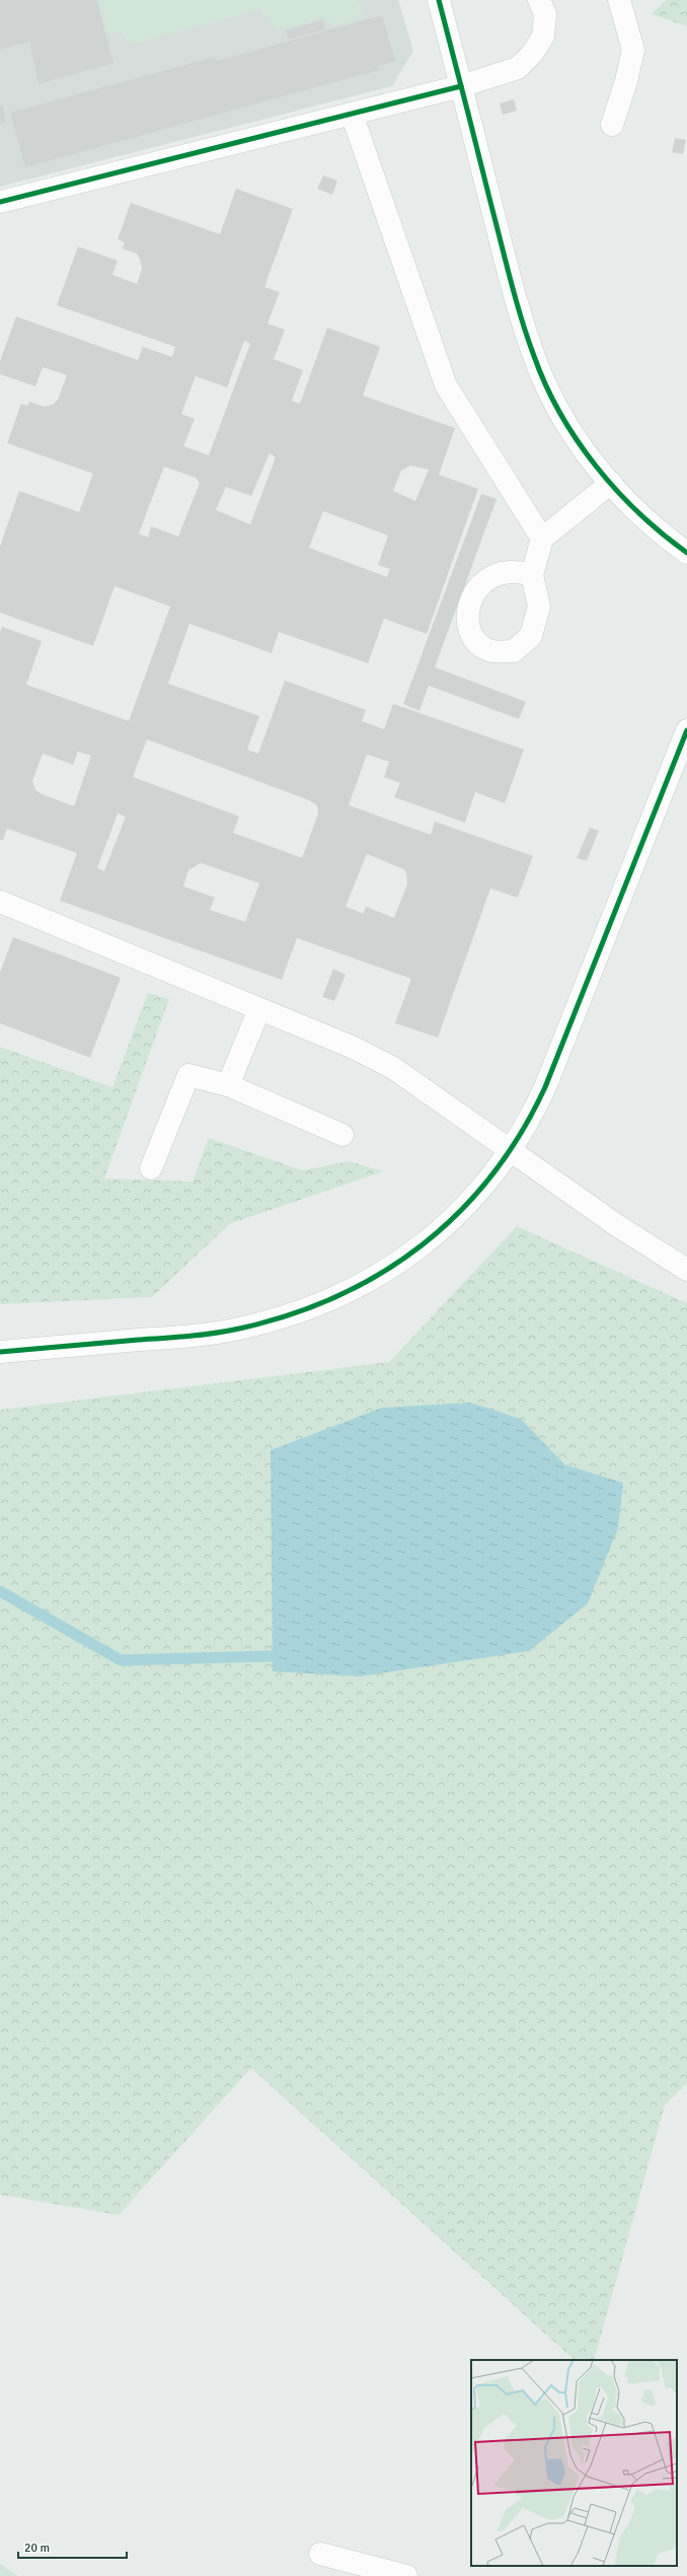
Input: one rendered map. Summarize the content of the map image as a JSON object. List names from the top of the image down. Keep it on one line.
{"scale_bar":"20 m"}
